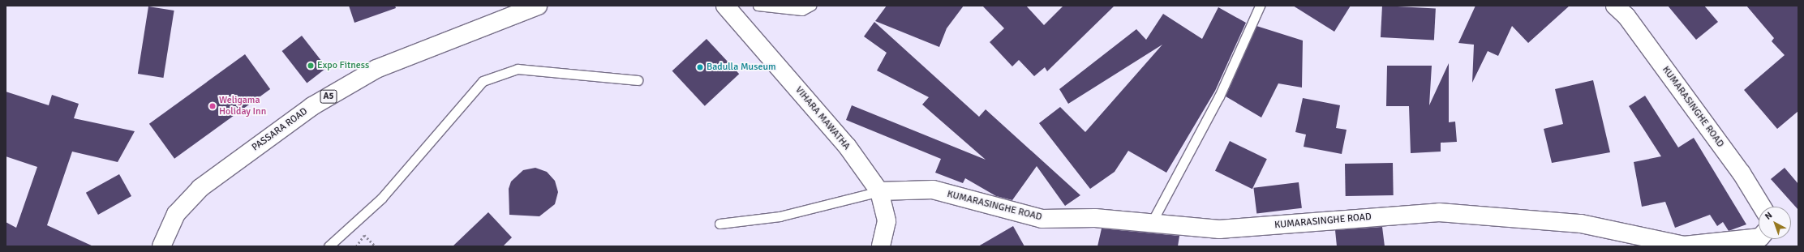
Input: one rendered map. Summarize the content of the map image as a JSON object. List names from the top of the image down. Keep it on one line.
{"streets":{"main road":["A5","KUMARASINGHE ROAD","VIHARA MAWATHA","PASSARA ROAD"]},"crossings":[["KUMARASINGHE ROAD","VIHARA MAWATHA"]],"places":["Expo Fitness","Badulla Museum","Weligama Holiday Inn"],"north":"top left"}
